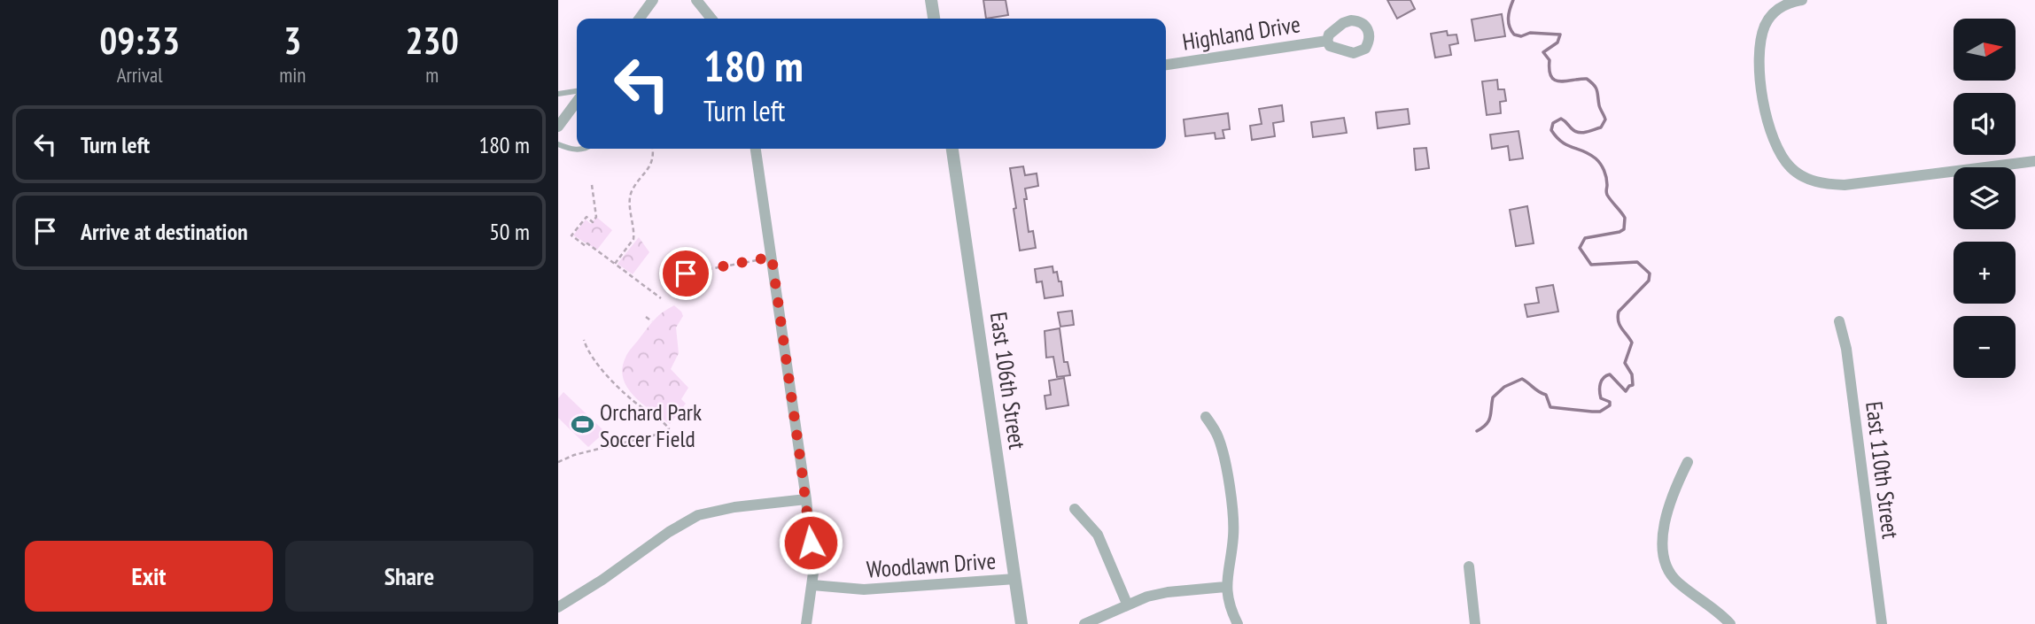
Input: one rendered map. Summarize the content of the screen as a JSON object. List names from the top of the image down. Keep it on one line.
{"streets":{"street":["Highland Drive","East 106th Street","East 110th Street","Woodlawn Drive"]},"crossings":[["East 106th Street","Woodlawn Drive"]],"places":{"sports":["Orchard Park Soccer Field"]},"north":"right","page":{"eta":["09:33","Arrival","3","min","230","m"],"map_buttons":["+","−"],"turn":["180 m","Turn left"],"list":[{"name":"Turn left","value":"180 m"},{"name":"Arrive at destination","value":"50 m"}],"buttons":["Exit","Share"]}}
